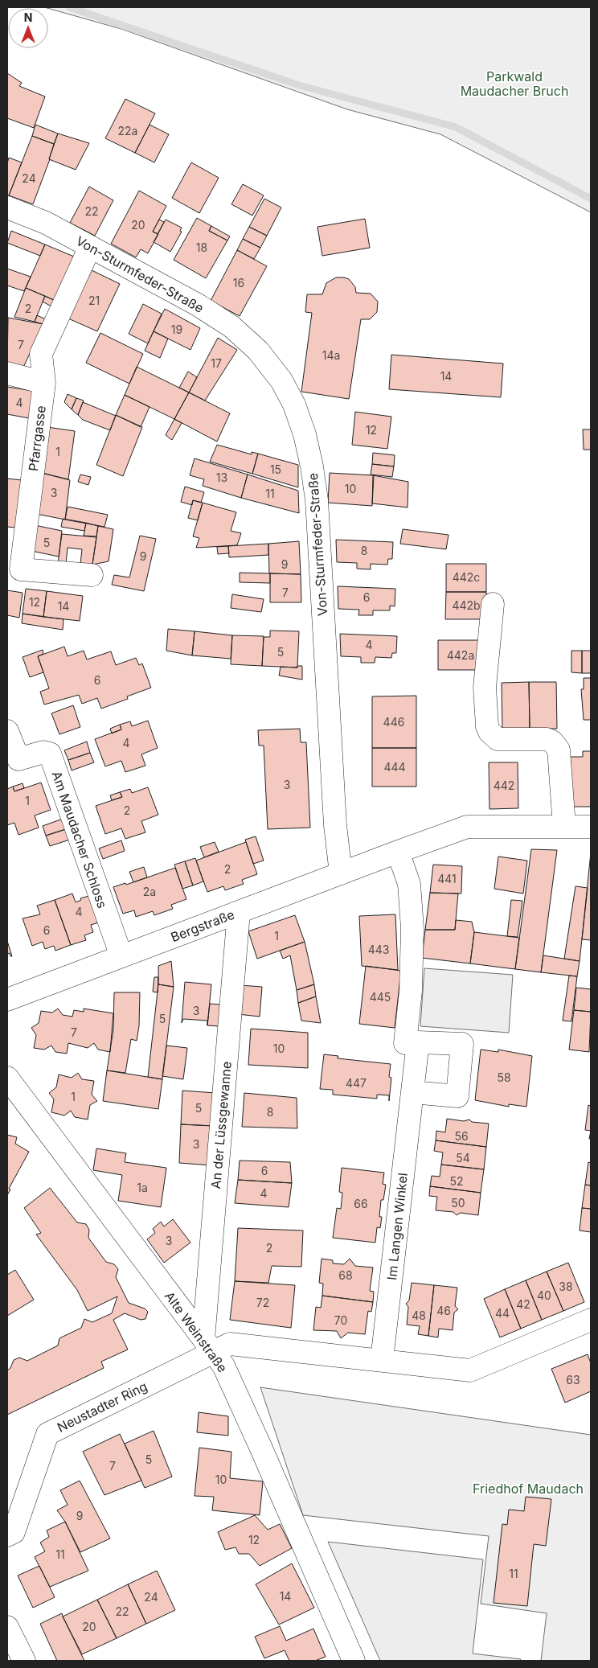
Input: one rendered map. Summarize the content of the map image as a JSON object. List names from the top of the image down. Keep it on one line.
{"streets":{"street":["Von-Sturmfeder-Straße","Pfarrgasse","Am Maudacher Schloss","Bergstraße","An der Lüssgewanne","Im Langen Winkel","Alte Weinstraße","Neustadter Ring"]},"crossings":[["Von-Sturmfeder-Straße","Pfarrgasse"],["Von-Sturmfeder-Straße","Bergstraße"],["Am Maudacher Schloss","Bergstraße"],["Bergstraße","An der Lüssgewanne"],["An der Lüssgewanne","Alte Weinstraße"],["An der Lüssgewanne","Neustadter Ring"],["Alte Weinstraße","Neustadter Ring"]],"parks":["Parkwald Maudacher Bruch","Friedhof Maudach"],"house_numbers":["22a","24","22","20","18","16","21","2","19","7","14a","17","14","4","12","1","15","13","10","3","11","5","8","9","9","442c","7","6","12","442b","14","4","5","442a","6","446","4","444","3","442","1","2","2","441","2a","4","6","1","443","445","3","5","7","10","58","447","1","5","8","56","3","54","6","52","1a","4","50","66","3","2","68","38","40","72","42","46","44","48","70","63","5","7","10","9","12","11","11","14","24","22","20"],"north":"top"}
